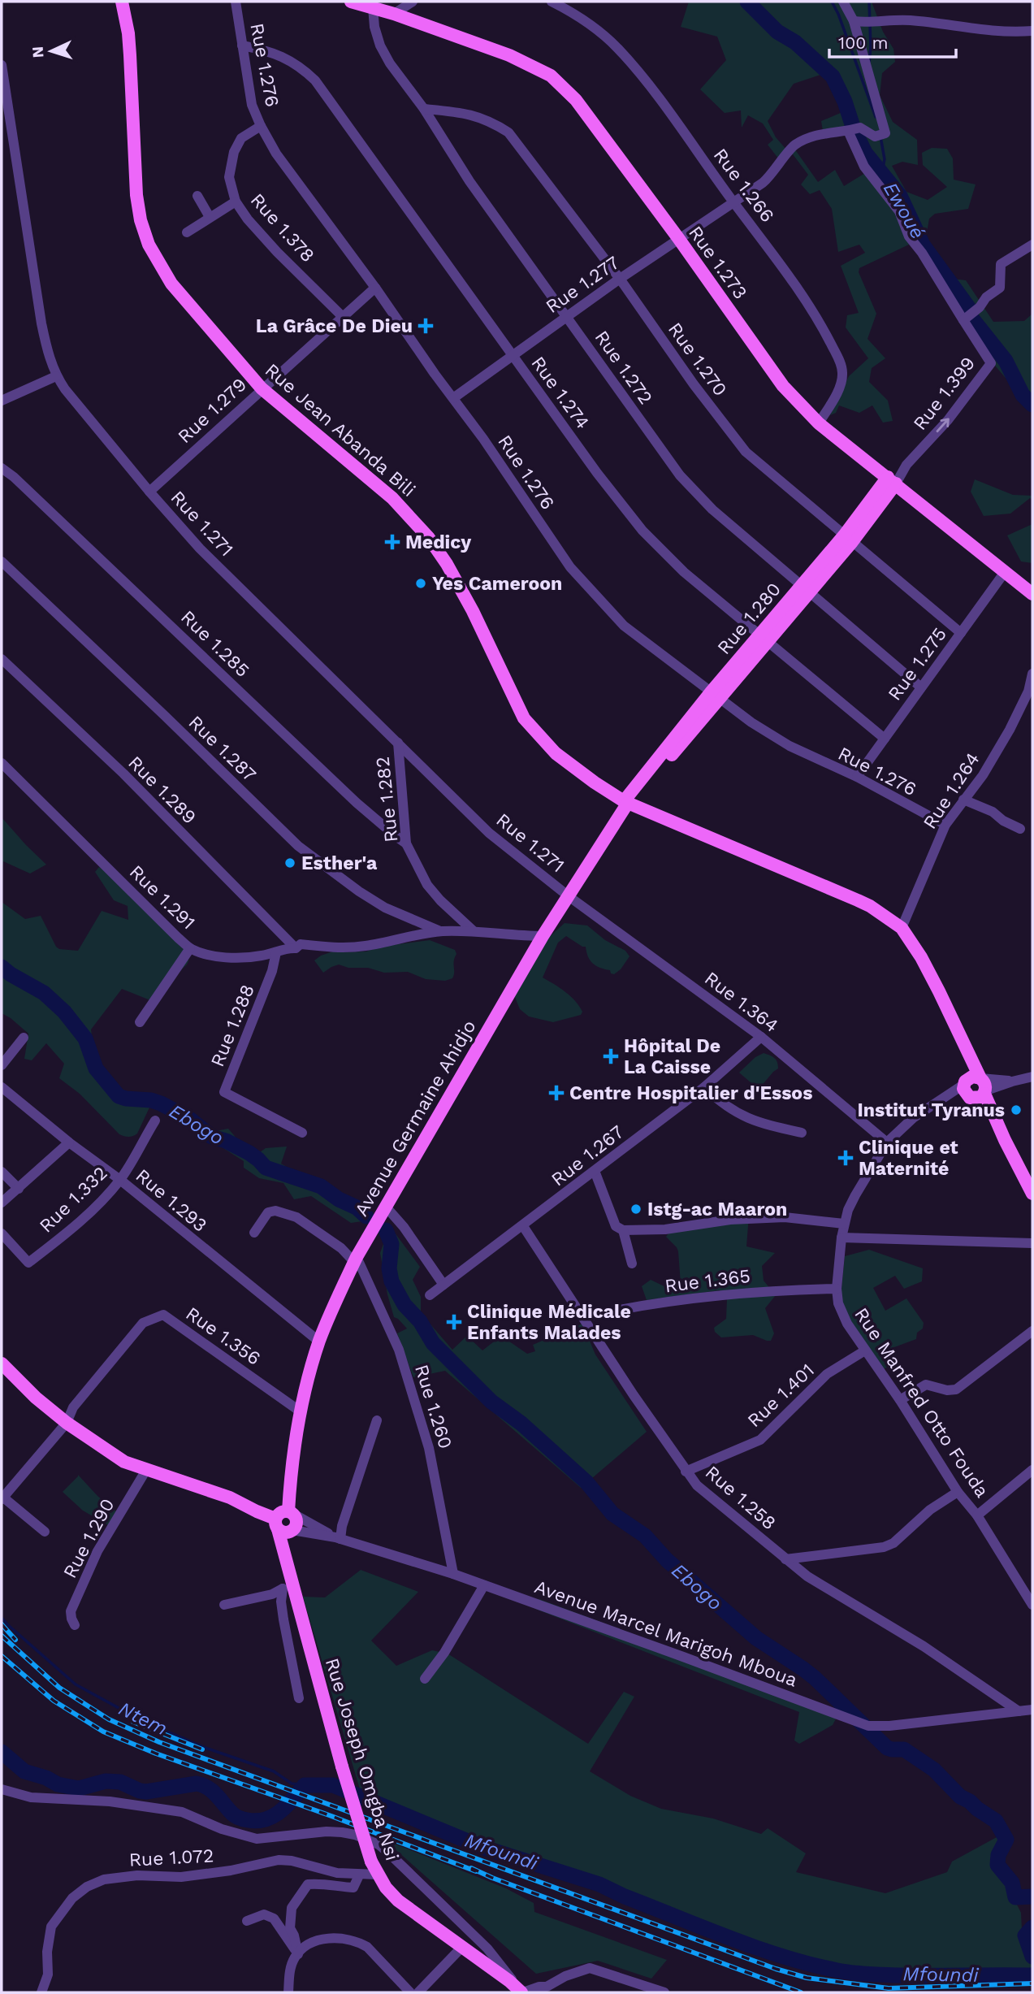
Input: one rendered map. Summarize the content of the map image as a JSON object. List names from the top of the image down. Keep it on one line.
{"streets":{"main road":["Rue 1.273","Rue Jean Abanda Bili","Rue 1.280","Avenue Germaine Ahidjo","Rue Joseph Omgba Nsi"],"street":["Rue 1.276","Rue 1.266","Rue 1.378","Rue 1.277","Rue 1.270","Rue 1.272","Rue 1.274","Rue 1.399","Rue 1.279","Rue 1.271","Rue 1.285","Rue 1.275","Rue 1.287","Rue 1.289","Rue 1.264","Rue 1.282","Rue 1.291","Rue 1.364","Rue 1.288","Rue 1.267","Rue 1.332","Rue 1.293","Rue 1.365","Rue 1.356","Rue 1.401","Rue Manfred Otto Fouda","Rue 1.260","Rue 1.258","Rue 1.290","Avenue Marcel Marigoh Mboua","Rue 1.072"]},"crossings":[["Rue 1.276","Rue 1.378"],["Rue 1.276","Rue 1.277"],["Rue 1.276","Rue 1.274"],["Rue 1.276","Rue 1.279"],["Rue 1.276","Rue 1.280"],["Rue 1.276","Rue 1.275"],["Rue 1.276","Rue 1.264"],["Rue 1.266","Rue 1.273"],["Rue 1.266","Rue 1.277"],["Rue 1.378","Rue 1.279"],["Rue 1.273","Rue 1.277"],["Rue 1.273","Rue 1.272"],["Rue 1.273","Rue 1.280"],["Rue 1.273","Rue 1.275"],["Rue 1.277","Rue 1.270"],["Rue 1.277","Rue 1.272"],["Rue 1.277","Rue 1.274"],["Rue 1.270","Rue 1.272"],["Rue 1.270","Rue 1.280"],["Rue 1.270","Rue 1.275"],["Rue 1.272","Rue 1.280"],["Rue 1.272","Rue 1.275"],["Rue 1.274","Rue 1.280"],["Rue 1.274","Rue 1.275"],["Rue 1.399","Rue 1.280"],["Rue 1.279","Rue Jean Abanda Bili"],["Rue 1.279","Rue 1.271"],["Rue Jean Abanda Bili","Rue 1.280"],["Rue Jean Abanda Bili","Rue 1.264"],["Rue Jean Abanda Bili","Avenue Germaine Ahidjo"],["Rue 1.271","Rue 1.282"],["Rue 1.271","Rue 1.364"],["Rue 1.271","Avenue Germaine Ahidjo"],["Rue 1.280","Avenue Germaine Ahidjo"],["Rue 1.285","Rue 1.282"],["Rue 1.287","Rue 1.291"],["Rue 1.289","Rue 1.291"],["Rue 1.282","Rue 1.291"],["Rue 1.291","Rue 1.288"],["Rue 1.364","Avenue Germaine Ahidjo"],["Rue 1.364","Rue 1.267"],["Rue 1.364","Rue Manfred Otto Fouda"],["Avenue Germaine Ahidjo","Rue 1.293"],["Avenue Germaine Ahidjo","Rue 1.356"],["Avenue Germaine Ahidjo","Rue 1.260"],["Avenue Germaine Ahidjo","Avenue Marcel Marigoh Mboua"],["Avenue Germaine Ahidjo","Rue Joseph Omgba Nsi"],["Rue 1.267","Rue 1.258"],["Rue 1.332","Rue 1.293"],["Rue 1.365","Rue Manfred Otto Fouda"],["Rue 1.365","Rue 1.258"],["Rue 1.401","Rue Manfred Otto Fouda"],["Rue 1.401","Rue 1.258"],["Rue 1.260","Avenue Marcel Marigoh Mboua"],["Rue 1.258","Avenue Marcel Marigoh Mboua"],["Avenue Marcel Marigoh Mboua","Rue Joseph Omgba Nsi"],["Rue Joseph Omgba Nsi","Rue 1.072"]],"one_way":["Rue 1.399"],"water":["Ewoué","Ebogo","Ntem","Mfoundi"],"places":{"health":["La Grâce De Dieu","Medicy","Hôpital De La Caisse","Centre Hospitalier d'Essos","Clinique et Maternité","Clinique Médicale Enfants Malades"],"other":["Yes Cameroon","Esther'a","Institut Tyranus","Istg-ac Maaron"]},"scale_bar":"100 m","north":"left"}
